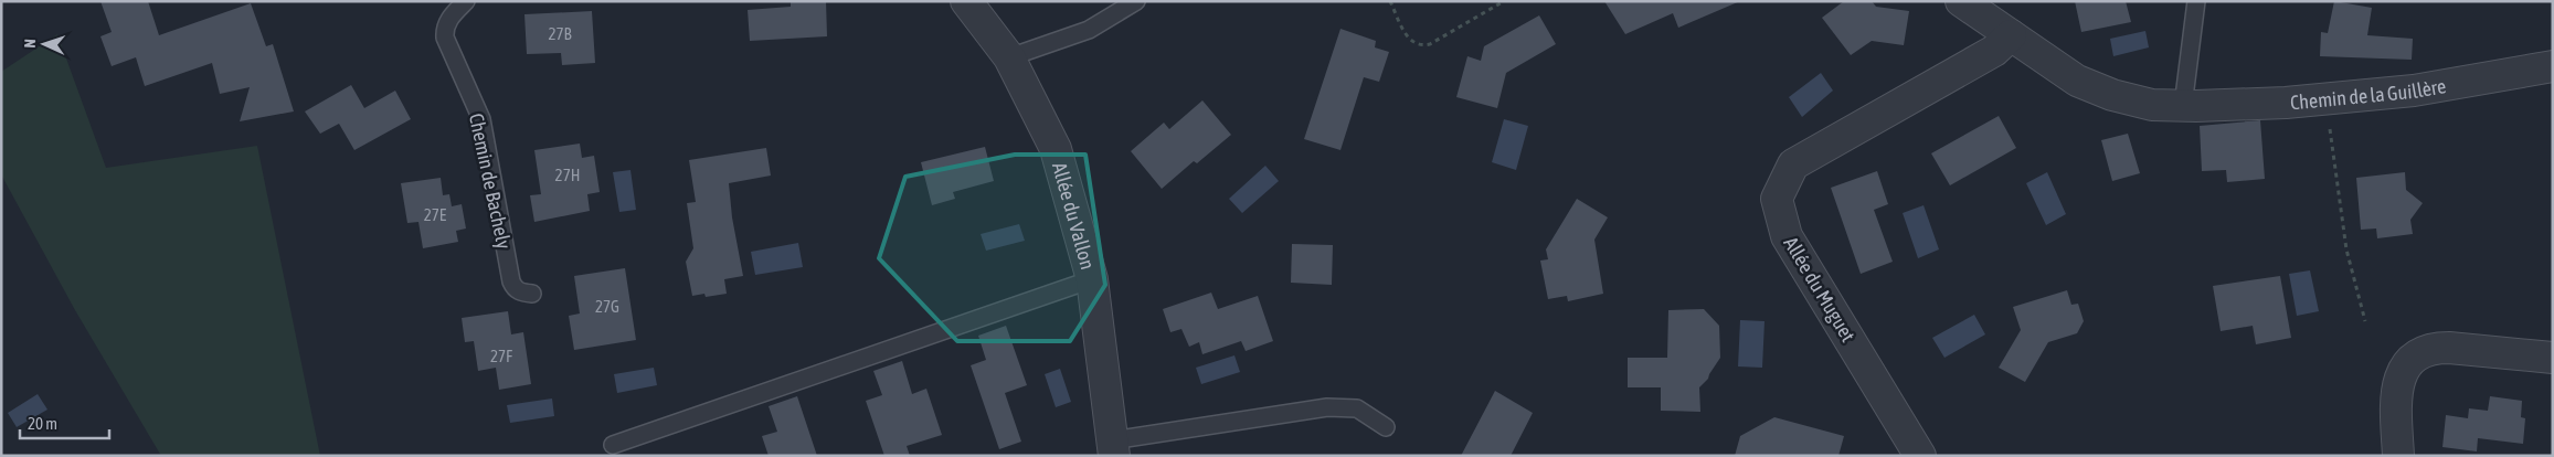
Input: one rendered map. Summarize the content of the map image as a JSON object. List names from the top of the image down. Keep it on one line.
{"streets":{"street":["Chemin de la Guillère","Allée du Vallon","Allée du Muguet"],"lane":["Chemin de Bachely"]},"crossings":[["Chemin de la Guillère","Allée du Muguet"]],"house_numbers":["27B","27H","27E","27G","27F"],"scale_bar":"20 m","north":"left"}
